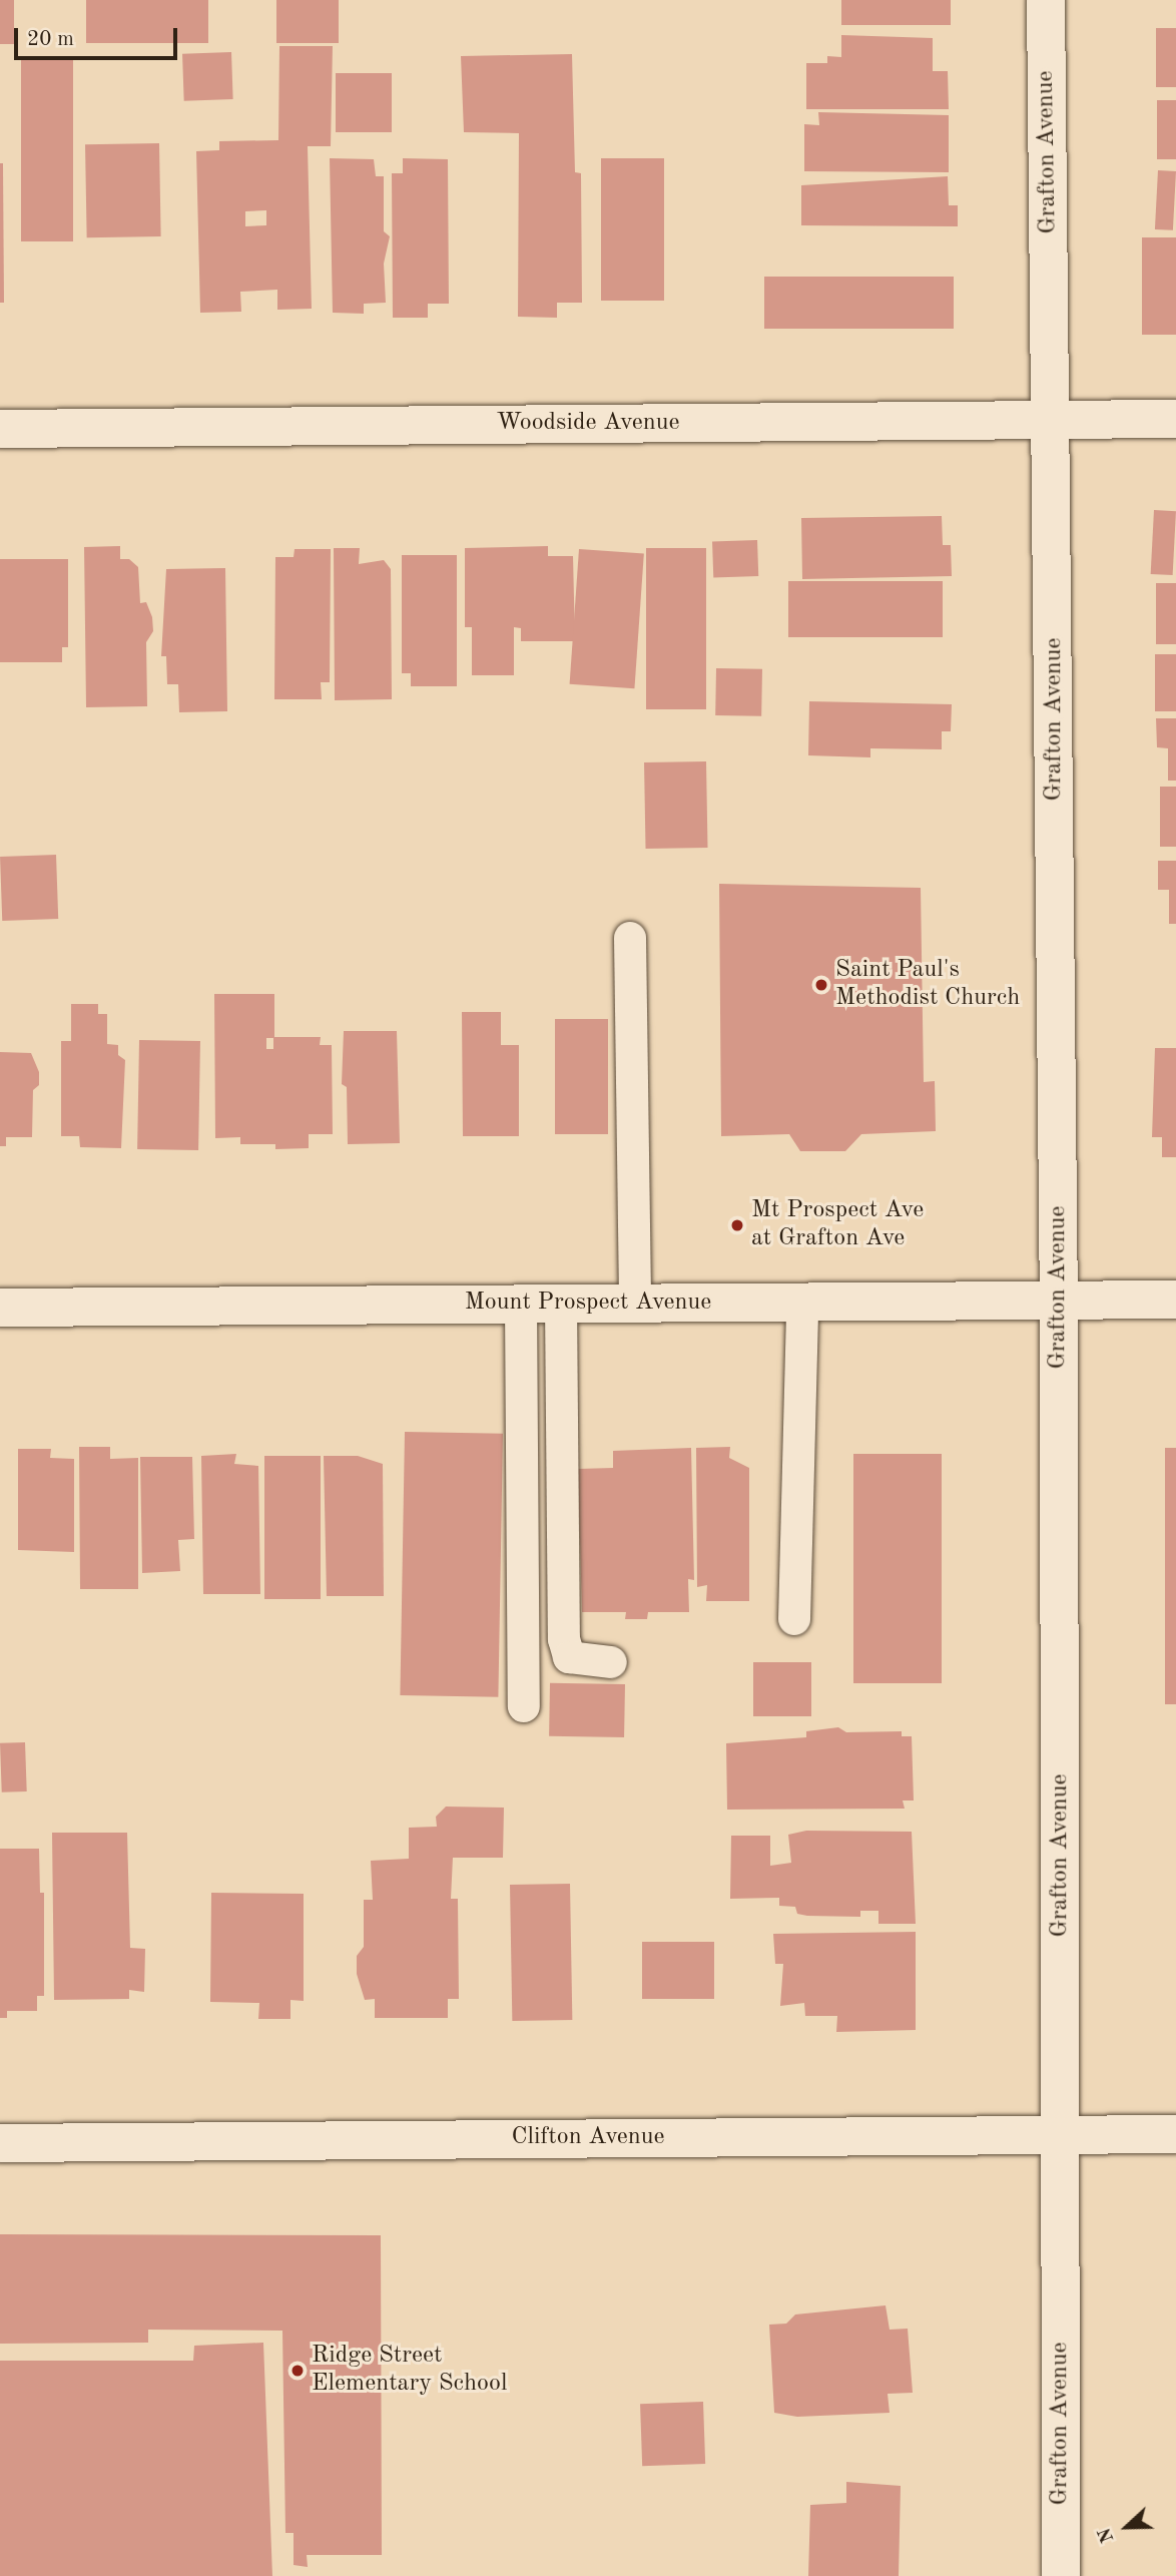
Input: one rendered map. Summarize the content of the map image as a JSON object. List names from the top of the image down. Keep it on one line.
{"streets":{"street":["Grafton Avenue","Woodside Avenue","Mount Prospect Avenue","Clifton Avenue"]},"crossings":[["Grafton Avenue","Woodside Avenue"],["Grafton Avenue","Mount Prospect Avenue"],["Grafton Avenue","Clifton Avenue"]],"places":["Saint Paul's Methodist Church","Mt Prospect Ave at Grafton Ave","Ridge Street Elementary School"],"scale_bar":"20 m","north":"left"}
